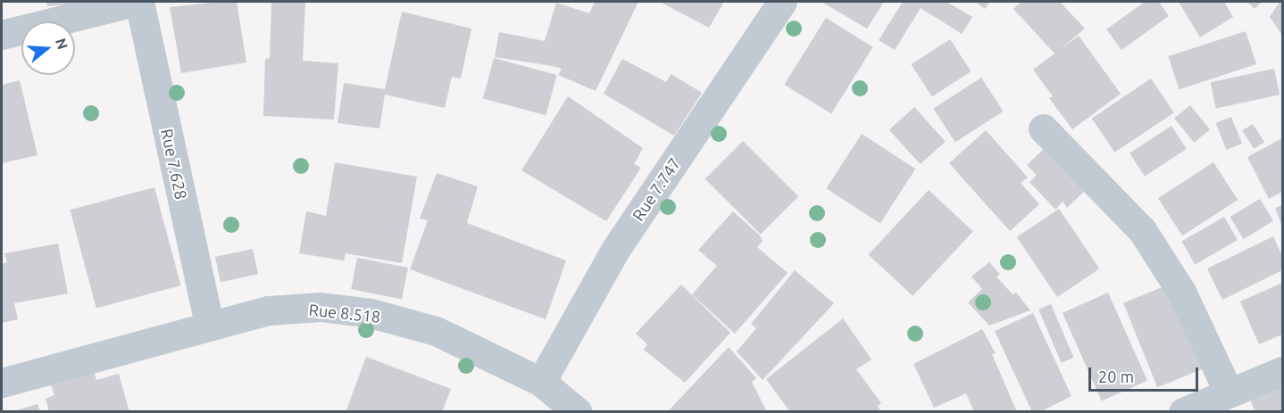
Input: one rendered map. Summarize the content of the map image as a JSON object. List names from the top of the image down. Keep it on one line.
{"streets":{"street":["Rue 7.628","Rue 7.747","Rue 8.518"]},"crossings":[["Rue 7.628","Rue 8.518"],["Rue 7.747","Rue 8.518"]],"scale_bar":"20 m","north":"right"}
